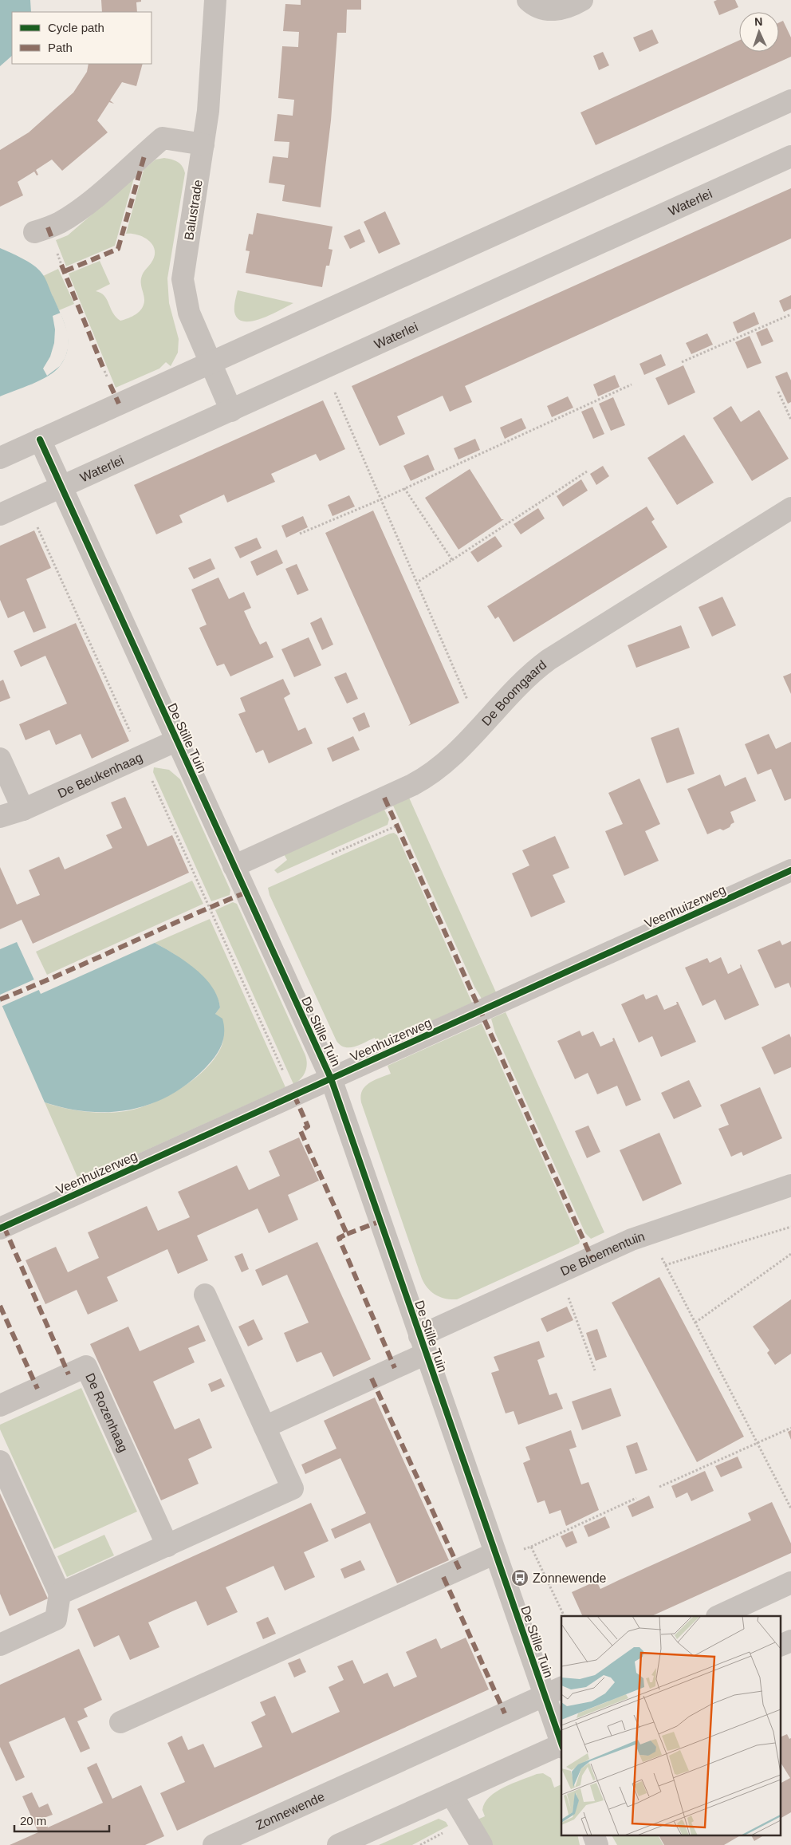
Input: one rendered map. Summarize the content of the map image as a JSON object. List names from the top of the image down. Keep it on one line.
{"streets":{"street":["Waterlei","Balustrade","De Boomgaard","De Stille Tuin","De Beukenhaag","Veenhuizerweg","De Bloementuin","De Rozenhaag","Zonnewende"]},"crossings":[["Waterlei","Balustrade"],["Waterlei","De Stille Tuin"],["De Boomgaard","De Stille Tuin"],["De Stille Tuin","De Beukenhaag"],["De Stille Tuin","Veenhuizerweg"],["De Stille Tuin","De Bloementuin"],["De Stille Tuin","Zonnewende"]],"places":{"bus stop":["Zonnewende"]},"legend":["Cycle path","Path"],"scale_bar":"20 m","north":"top"}
